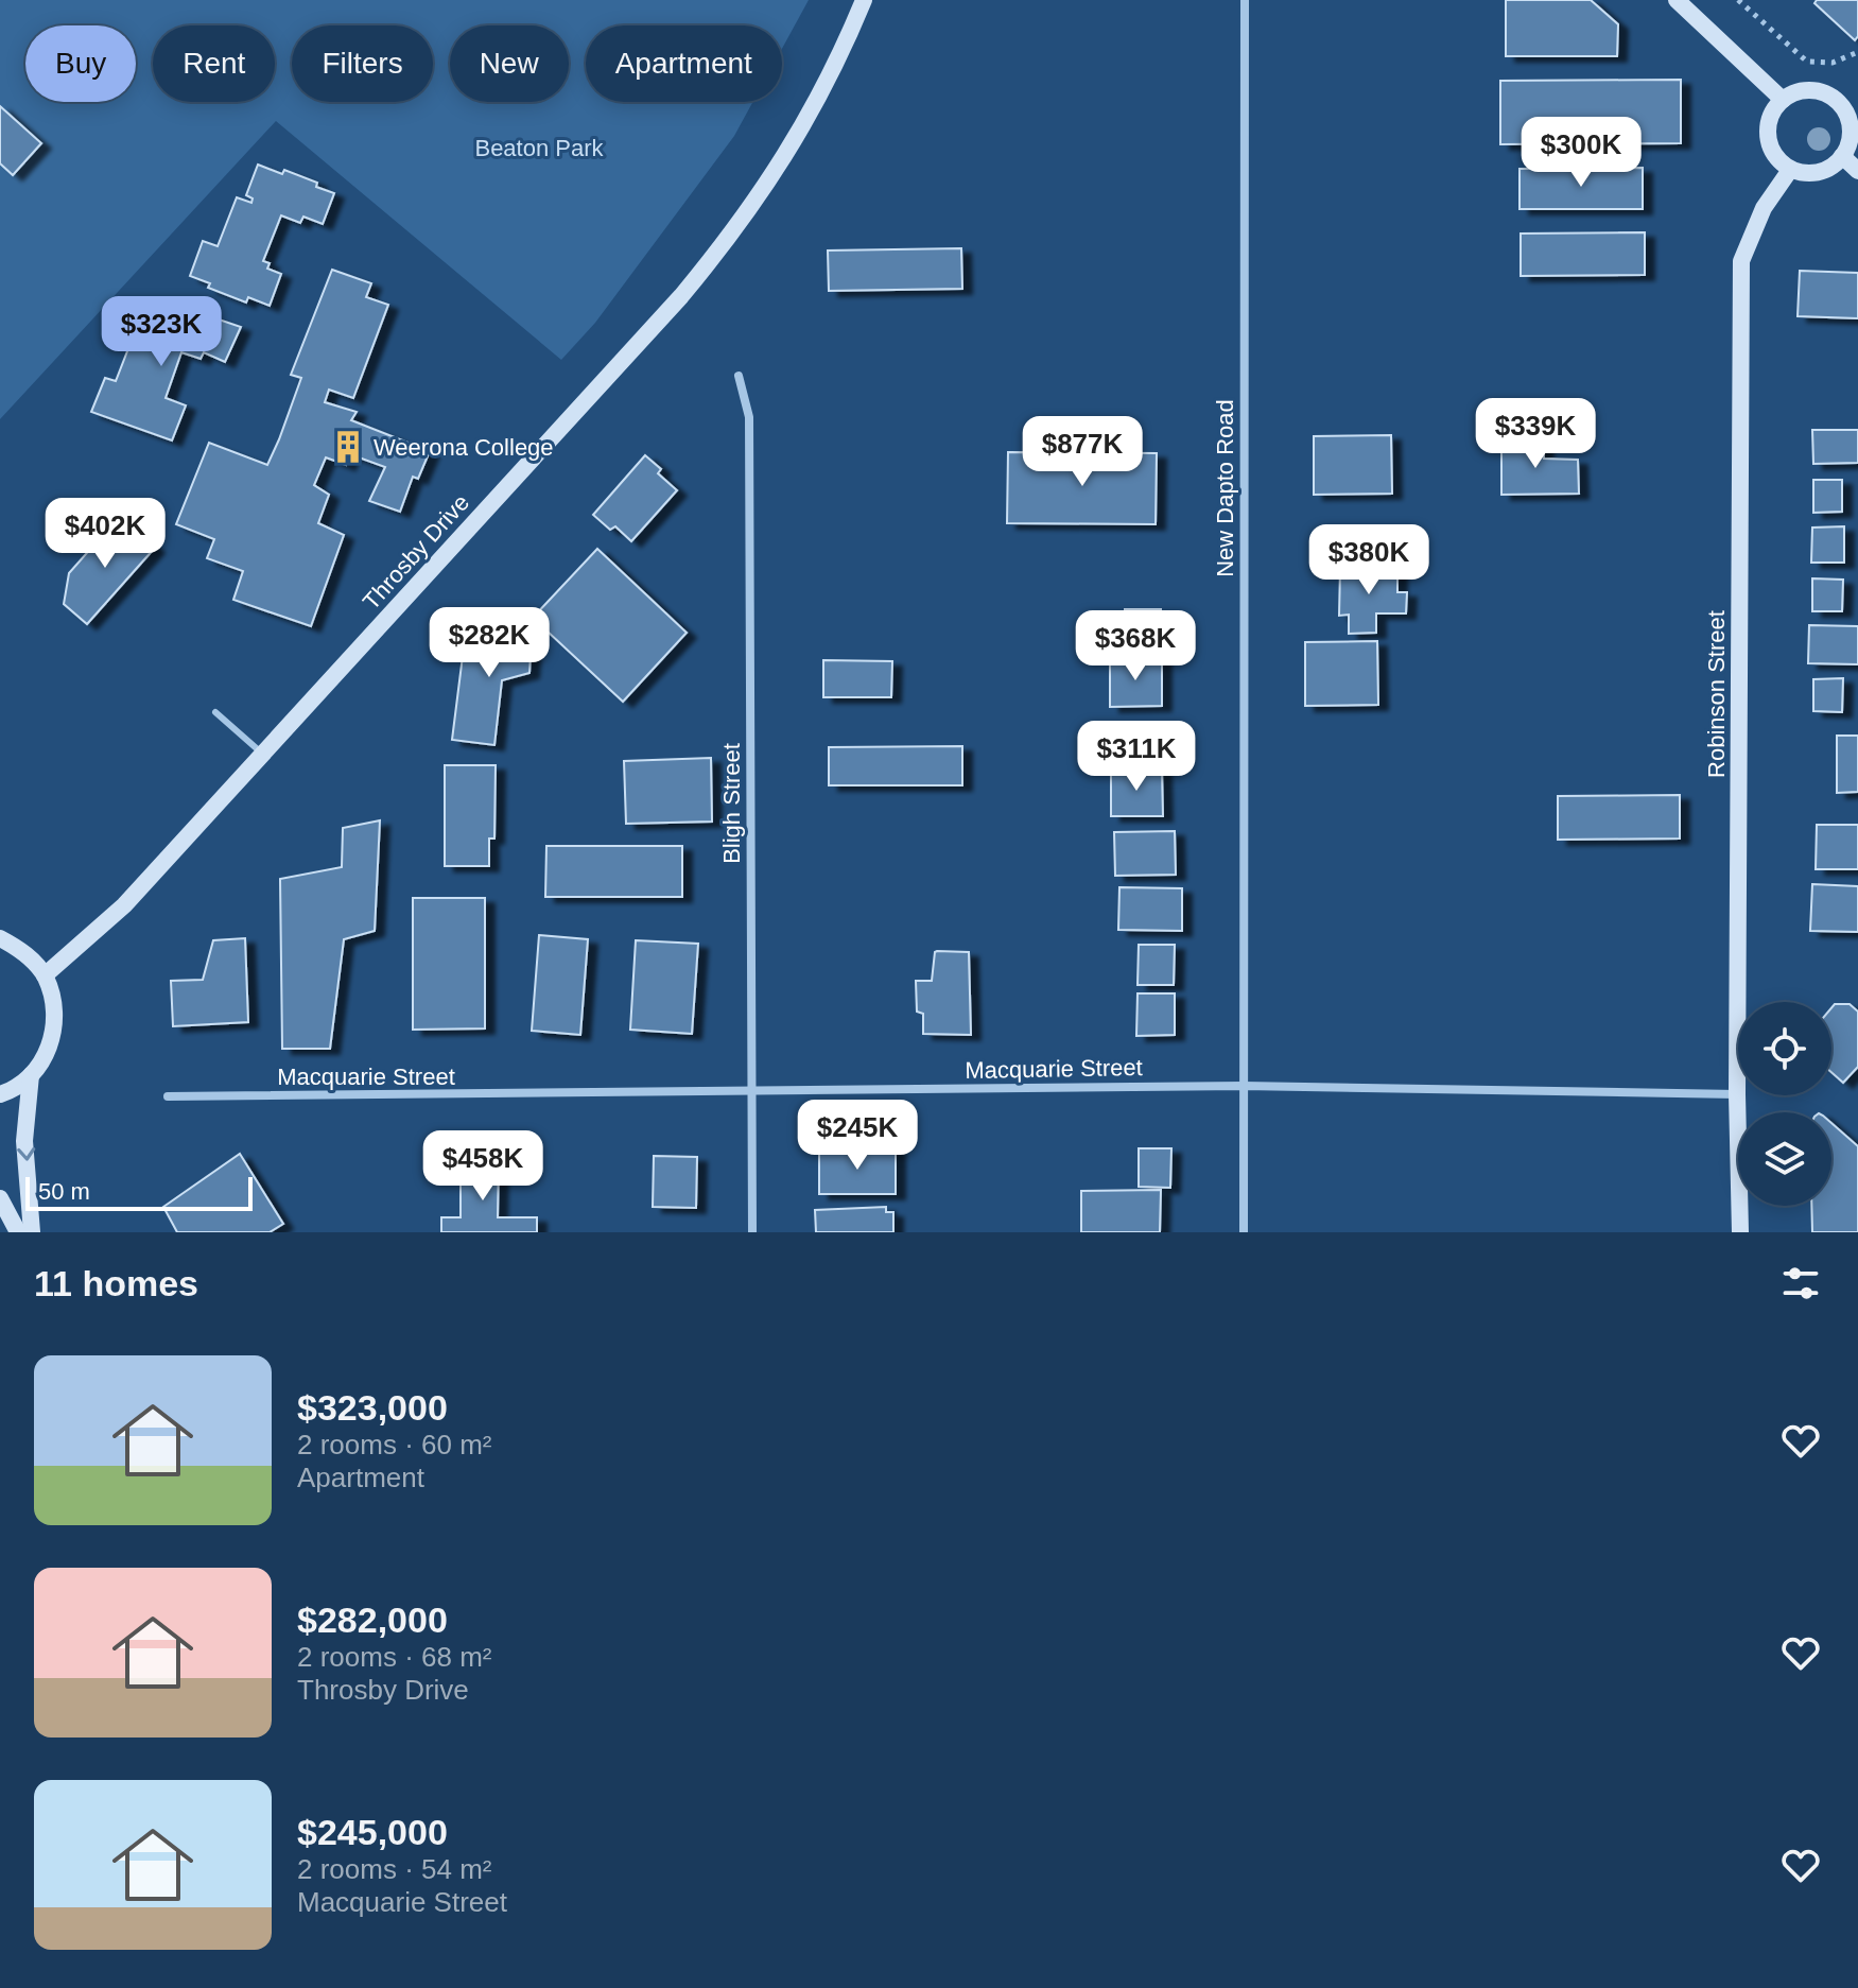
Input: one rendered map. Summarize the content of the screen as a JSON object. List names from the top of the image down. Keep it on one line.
{"streets":{"main road":["Throsby Drive","Robinson Street"],"street":["New Dapto Road","Bligh Street","Macquarie Street"]},"crossings":[["New Dapto Road","Macquarie Street"],["Robinson Street","Macquarie Street"],["Bligh Street","Macquarie Street"]],"parks":["Beaton Park"],"places":{"building":["Weerona College"]},"scale_bar":"50 m","page":{"chip":["Buy","Rent","Filters","New","Apartment"],"price":["$300K","$323K","$339K","$877K","$402K","$380K","$282K","$368K","$311K","$245K","$458K"],"scale":"50 m","heading":"11 homes","list":[{"name":"$323,000","note":"2 rooms · 60 m² · Apartment"},{"name":"$282,000","note":"2 rooms · 68 m² · Throsby Drive"},{"name":"$245,000","note":"2 rooms · 54 m² · Macquarie Street"}]}}
